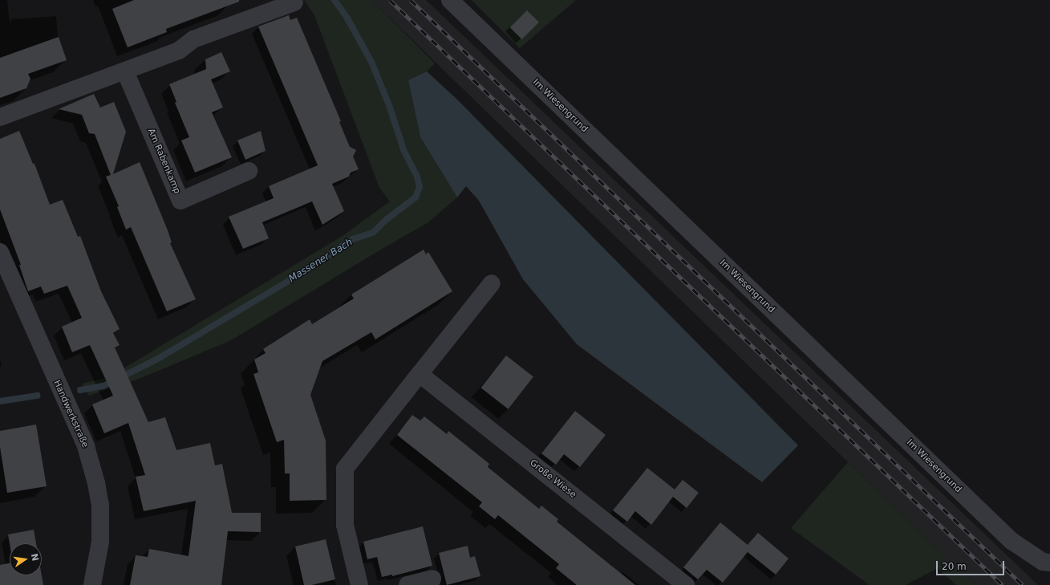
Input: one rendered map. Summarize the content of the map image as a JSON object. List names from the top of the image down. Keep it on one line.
{"streets":{"street":["Im Wiesengrund","Am Rabenkamp","Handwerkstraße","Große Wiese"]},"water":["Massener Bach"],"scale_bar":"20 m","north":"right"}
